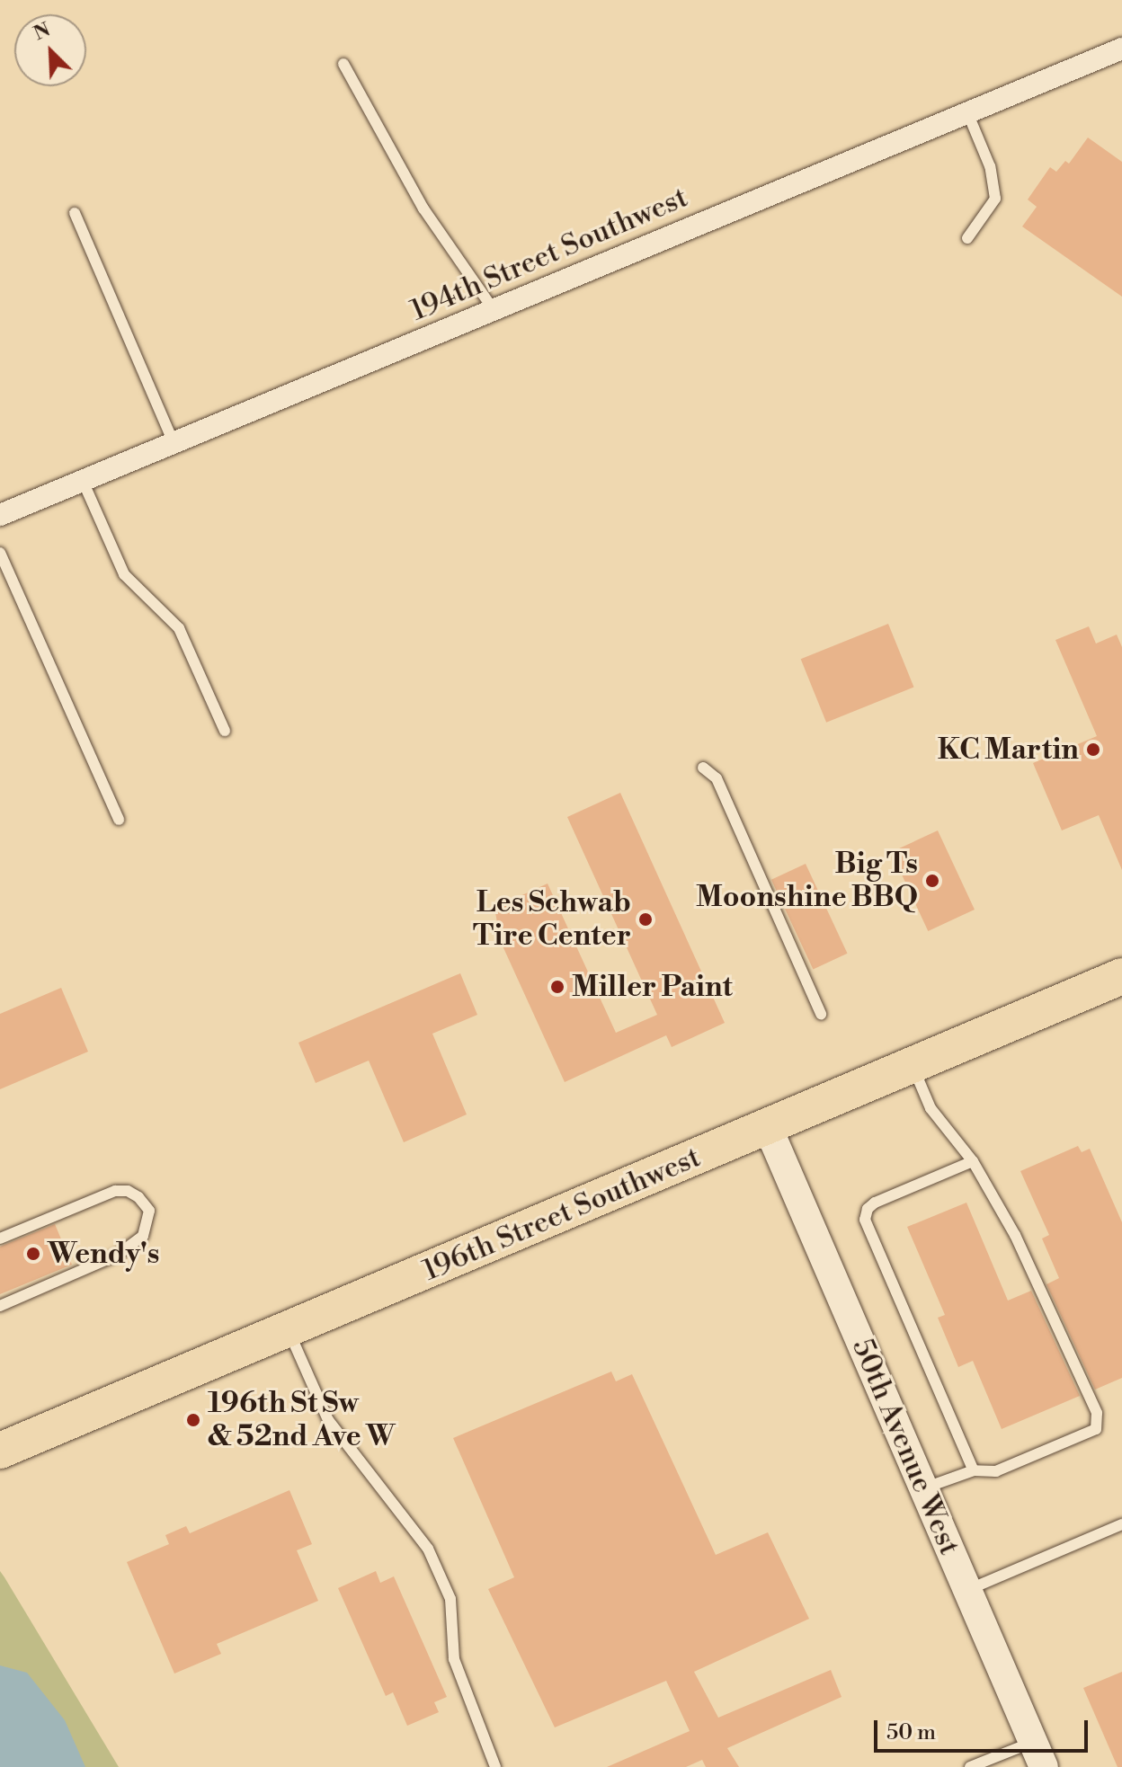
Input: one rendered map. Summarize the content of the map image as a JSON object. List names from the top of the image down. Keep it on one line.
{"streets":{"main road":["196th Street Southwest"],"street":["194th Street Southwest","50th Avenue West"]},"crossings":[["196th Street Southwest","50th Avenue West"]],"places":["KC Martin","Big Ts Moonshine BBQ","Les Schwab Tire Center","Miller Paint","Wendy's","196th St Sw & 52nd Ave W"],"scale_bar":"50 m","north":"top left"}
